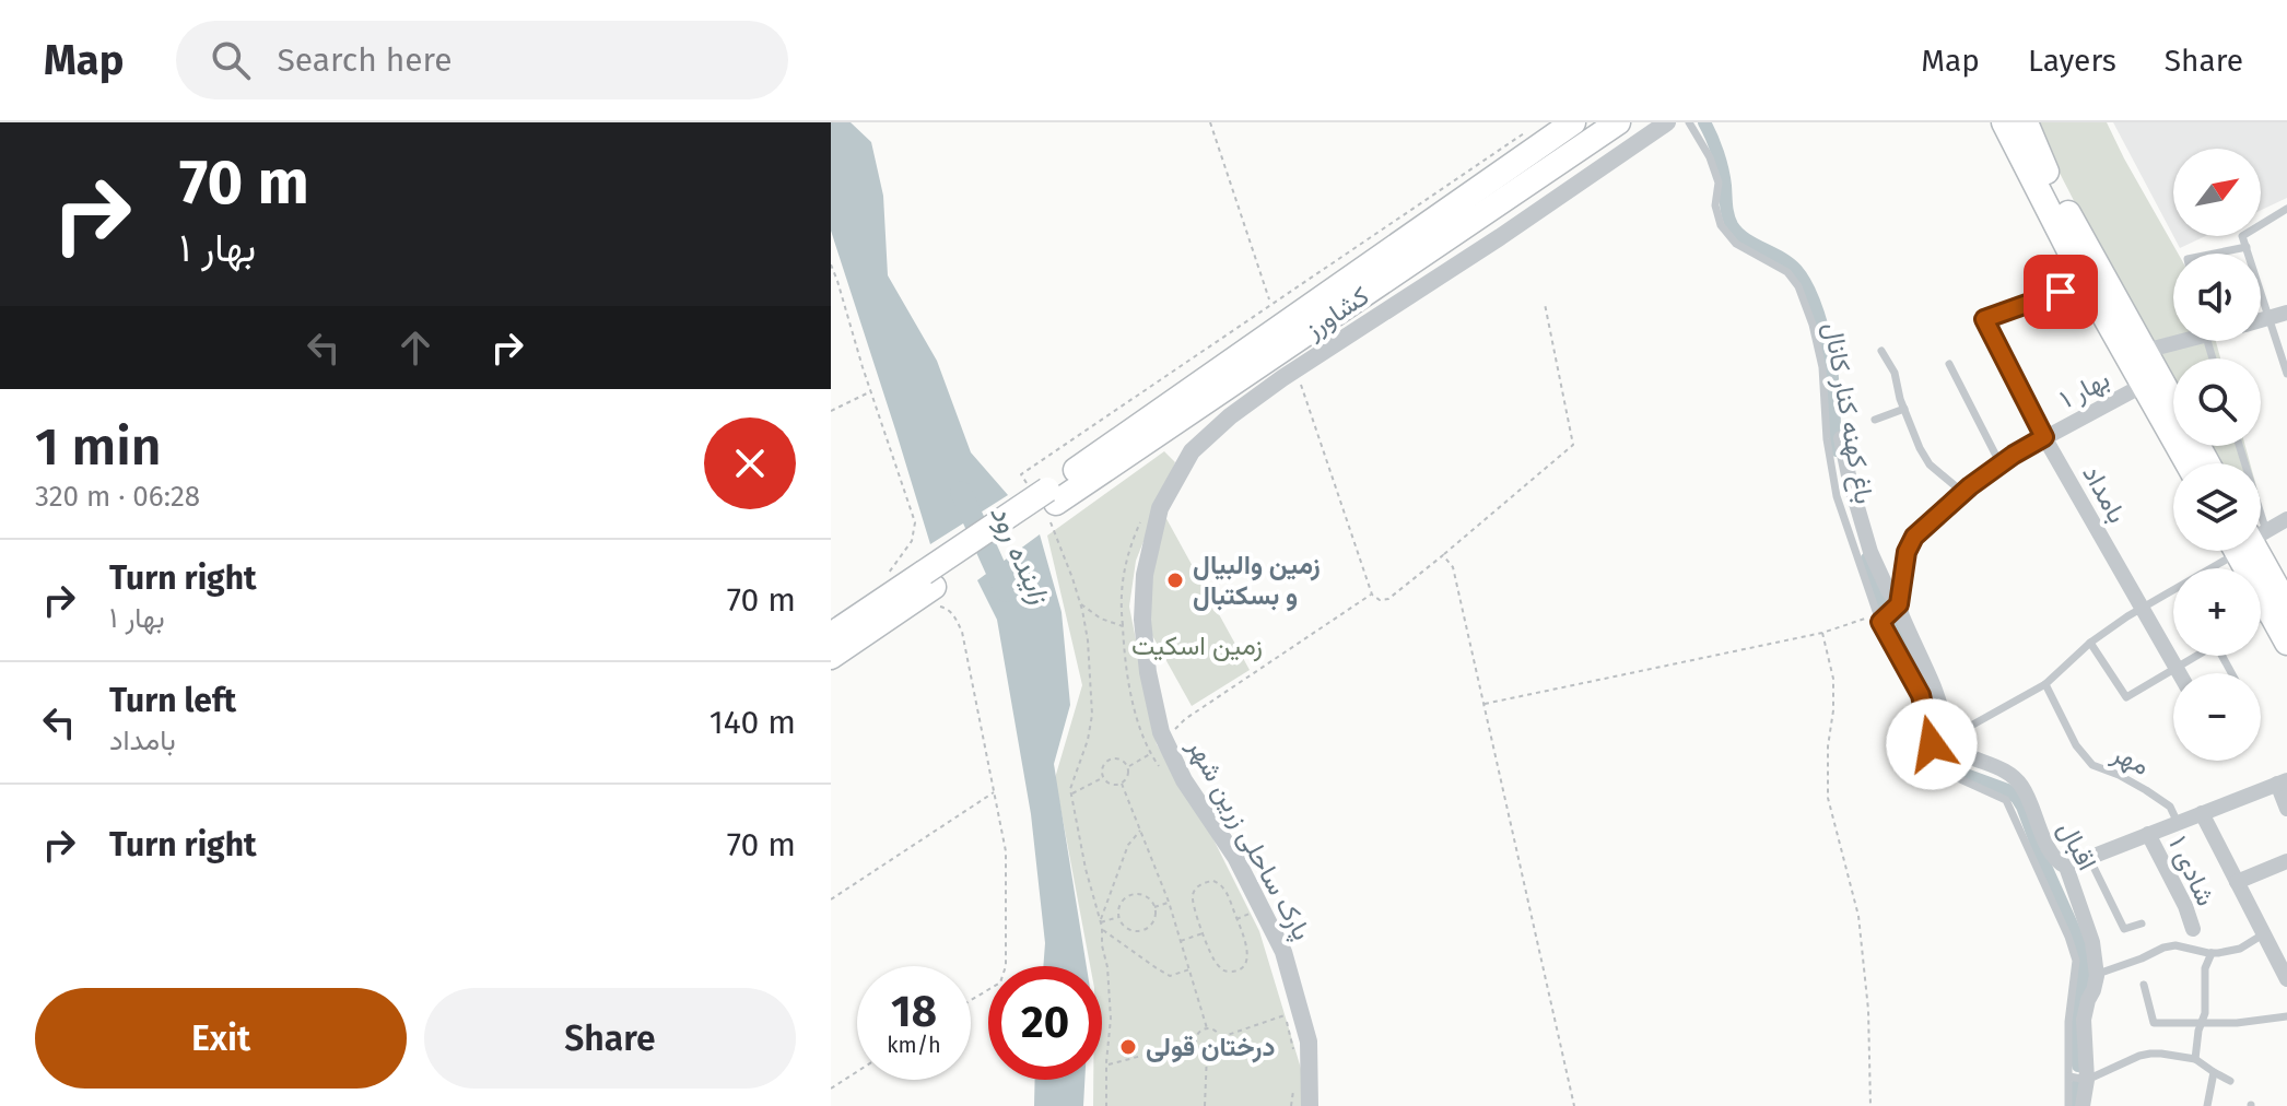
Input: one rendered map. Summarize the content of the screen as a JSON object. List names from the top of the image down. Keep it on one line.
{"streets":{"main road":["کشاورز"],"street":["بهار ۱","بامداد","پارک ساحلی زرین شهر","اقبال","شادی ۱"],"lane":["باغ کهنه کنار کانال","مهر"]},"crossings":[["بهار ۱","بامداد"]],"water":["زاینده رود"],"parks":["زمین اسکیت"],"places":["زمین والبیال و بسکتبال","درختان قولی"],"north":"top right","page":{"header":"Map","search":"Search here","nav":["Map","Layers","Share"],"turn":["70 m","بهار ۱"],"map_buttons":["+","−"],"heading":["1 min","320 m · 06:28"],"list":[{"name":"Turn right","note":"بهار ۱","value":"70 m"},{"name":"Turn left","note":"بامداد","value":"140 m"},{"name":"Turn right","value":"70 m"}],"speed":"18 km/h","limit":"20","buttons":["Exit","Share"]}}
